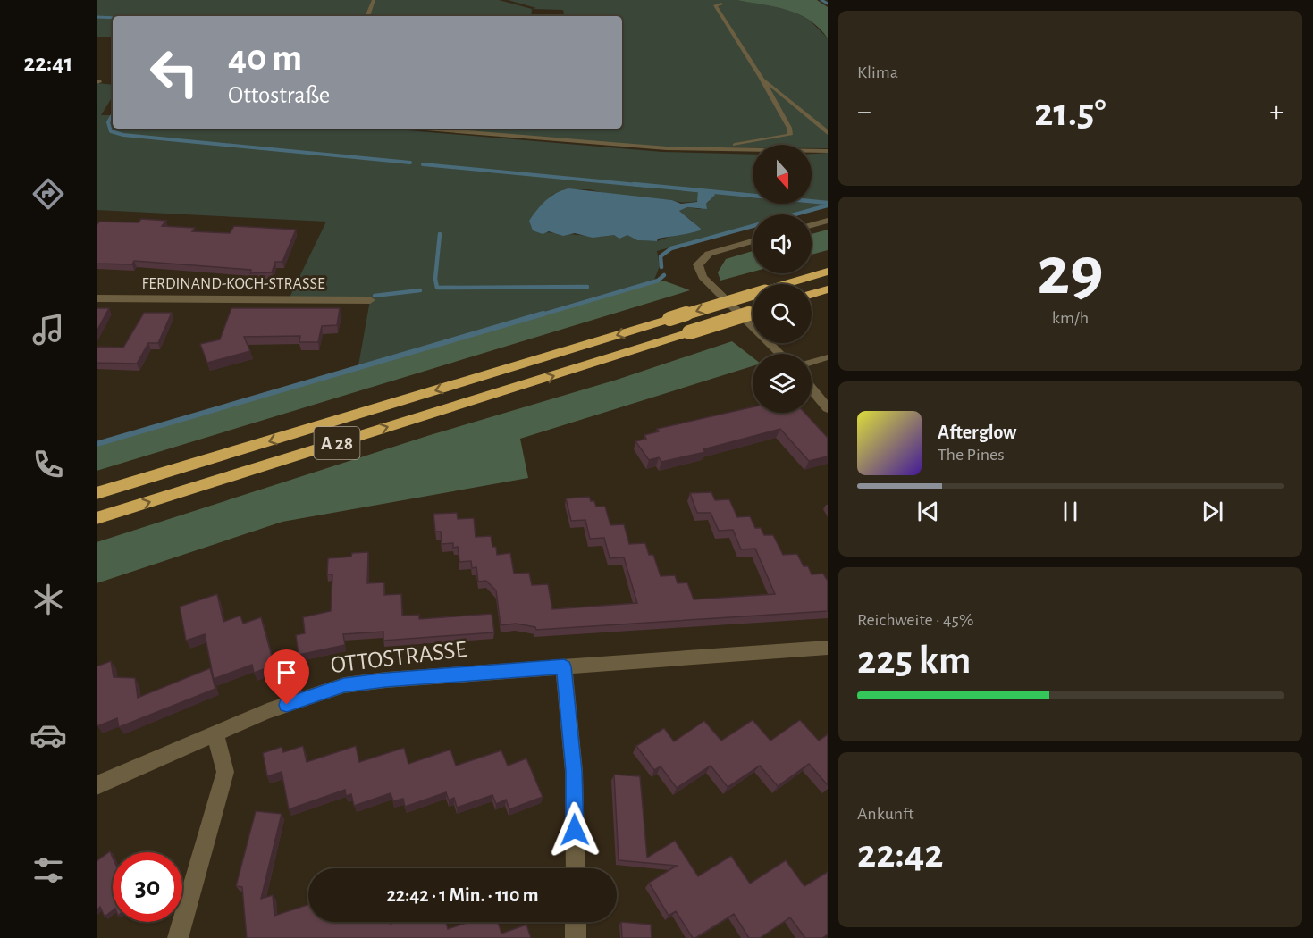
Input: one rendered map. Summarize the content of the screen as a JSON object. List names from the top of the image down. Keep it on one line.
{"streets":{"highway":["A 28"],"street":["FERDINAND-KOCH-STRASSE","OTTOSTRASSE"]},"north":"bottom","page":{"tabs":"22:41","tile":["Klima",["29","km/h"],["Reichweite · 45%","225 km"],["Ankunft","22:42"]],"turn":["40 m","Ottostraße"],"heat":["−","21.5°","+"],"song":["Afterglow","The Pines"],"limit":"30","trip":"22:42 · 1 Min. · 110 m"}}
